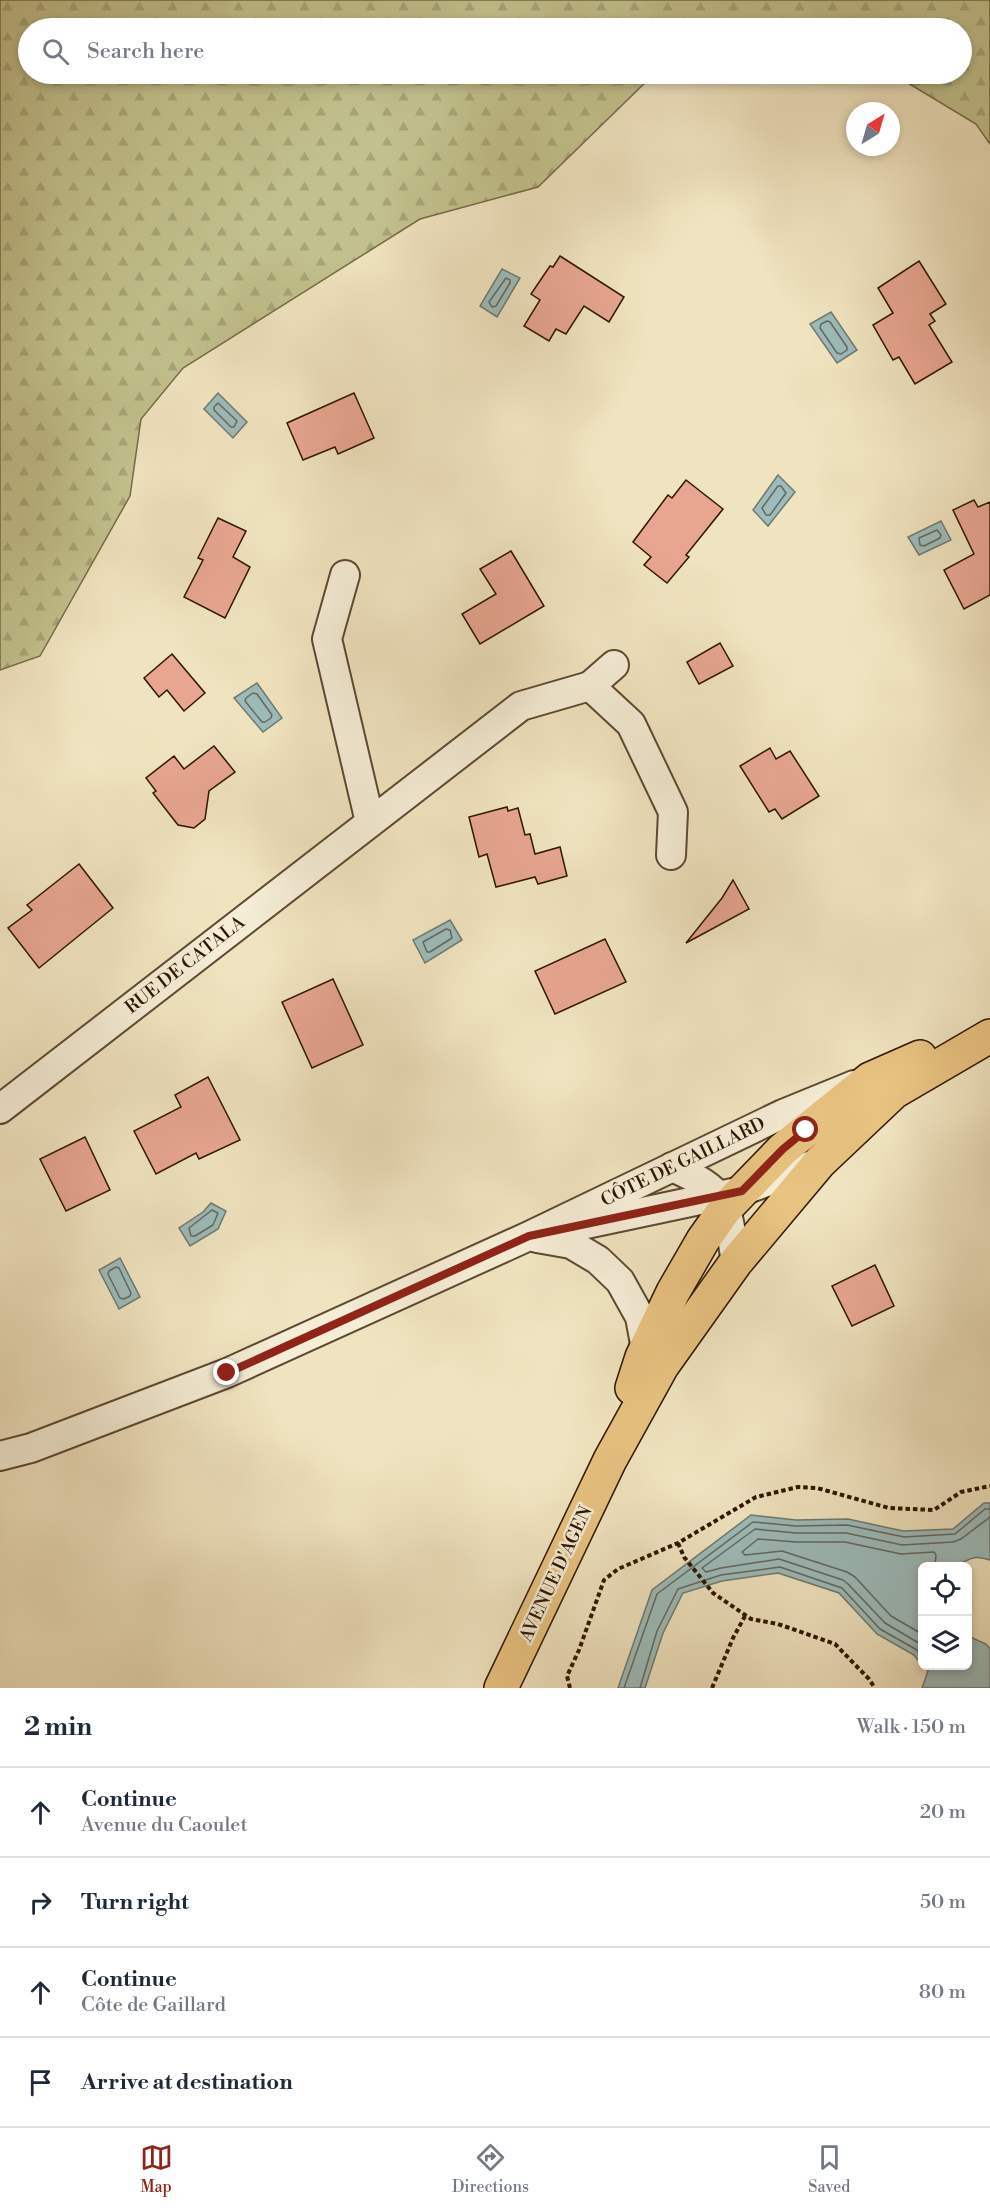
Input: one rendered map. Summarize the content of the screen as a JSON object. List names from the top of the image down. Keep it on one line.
{"streets":{"main road":["AVENUE D'AGEN"],"street":["RUE DE CATALA","CÔTE DE GAILLARD"]},"north":"top right","page":{"search":"Search here","heading":["2 min","Walk · 150 m"],"list":[["Continue","Avenue du Caoulet","20 m"],["Turn right","50 m"],["Continue","Côte de Gaillard","80 m"],"Arrive at destination"],"nav":["Map","Directions","Saved"]}}
